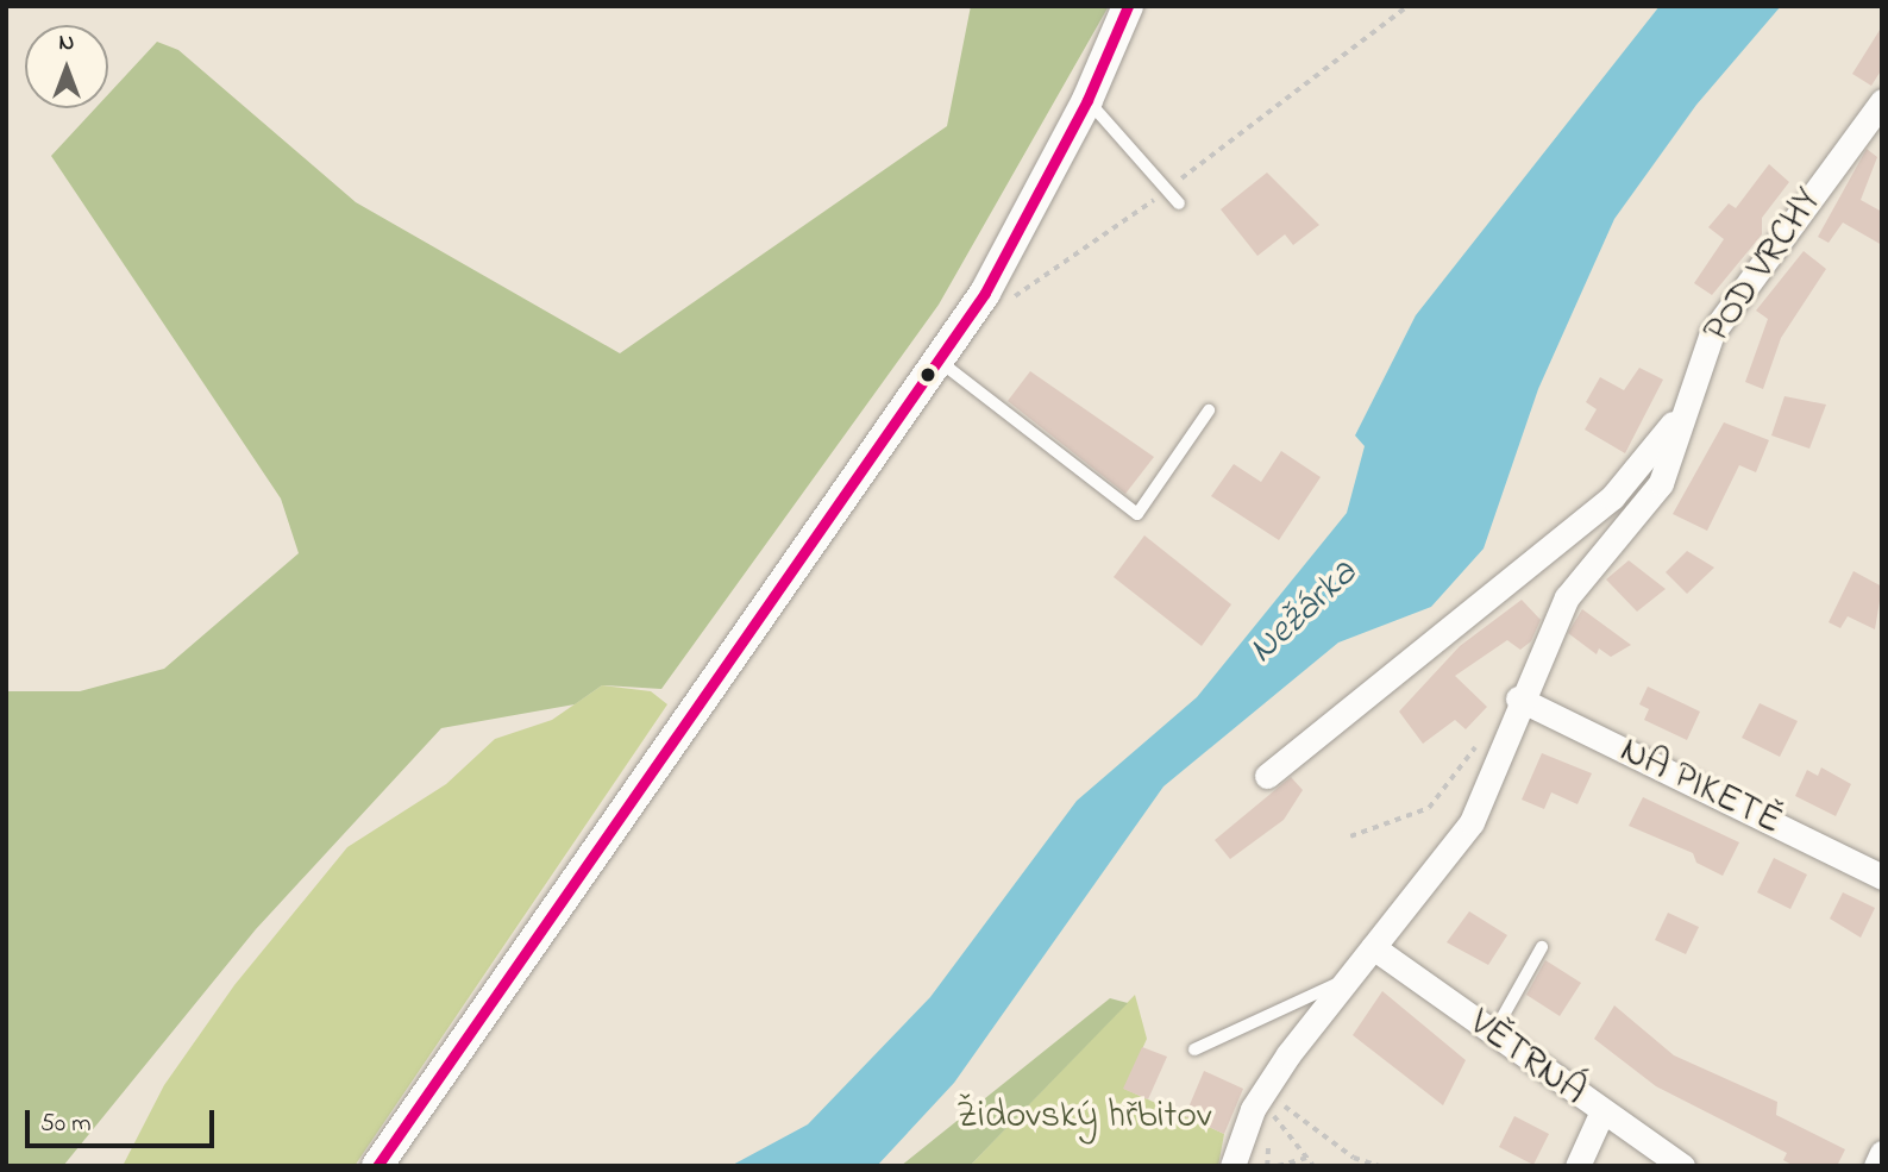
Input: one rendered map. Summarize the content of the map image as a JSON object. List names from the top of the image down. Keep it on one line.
{"streets":{"street":["POD VRCHY","NA PIKETĚ","VĚTRNÁ"]},"crossings":[["POD VRCHY","NA PIKETĚ"],["POD VRCHY","VĚTRNÁ"]],"water":["Nežárka"],"parks":["Židovský hřbitov"],"scale_bar":"50 m","north":"top"}
